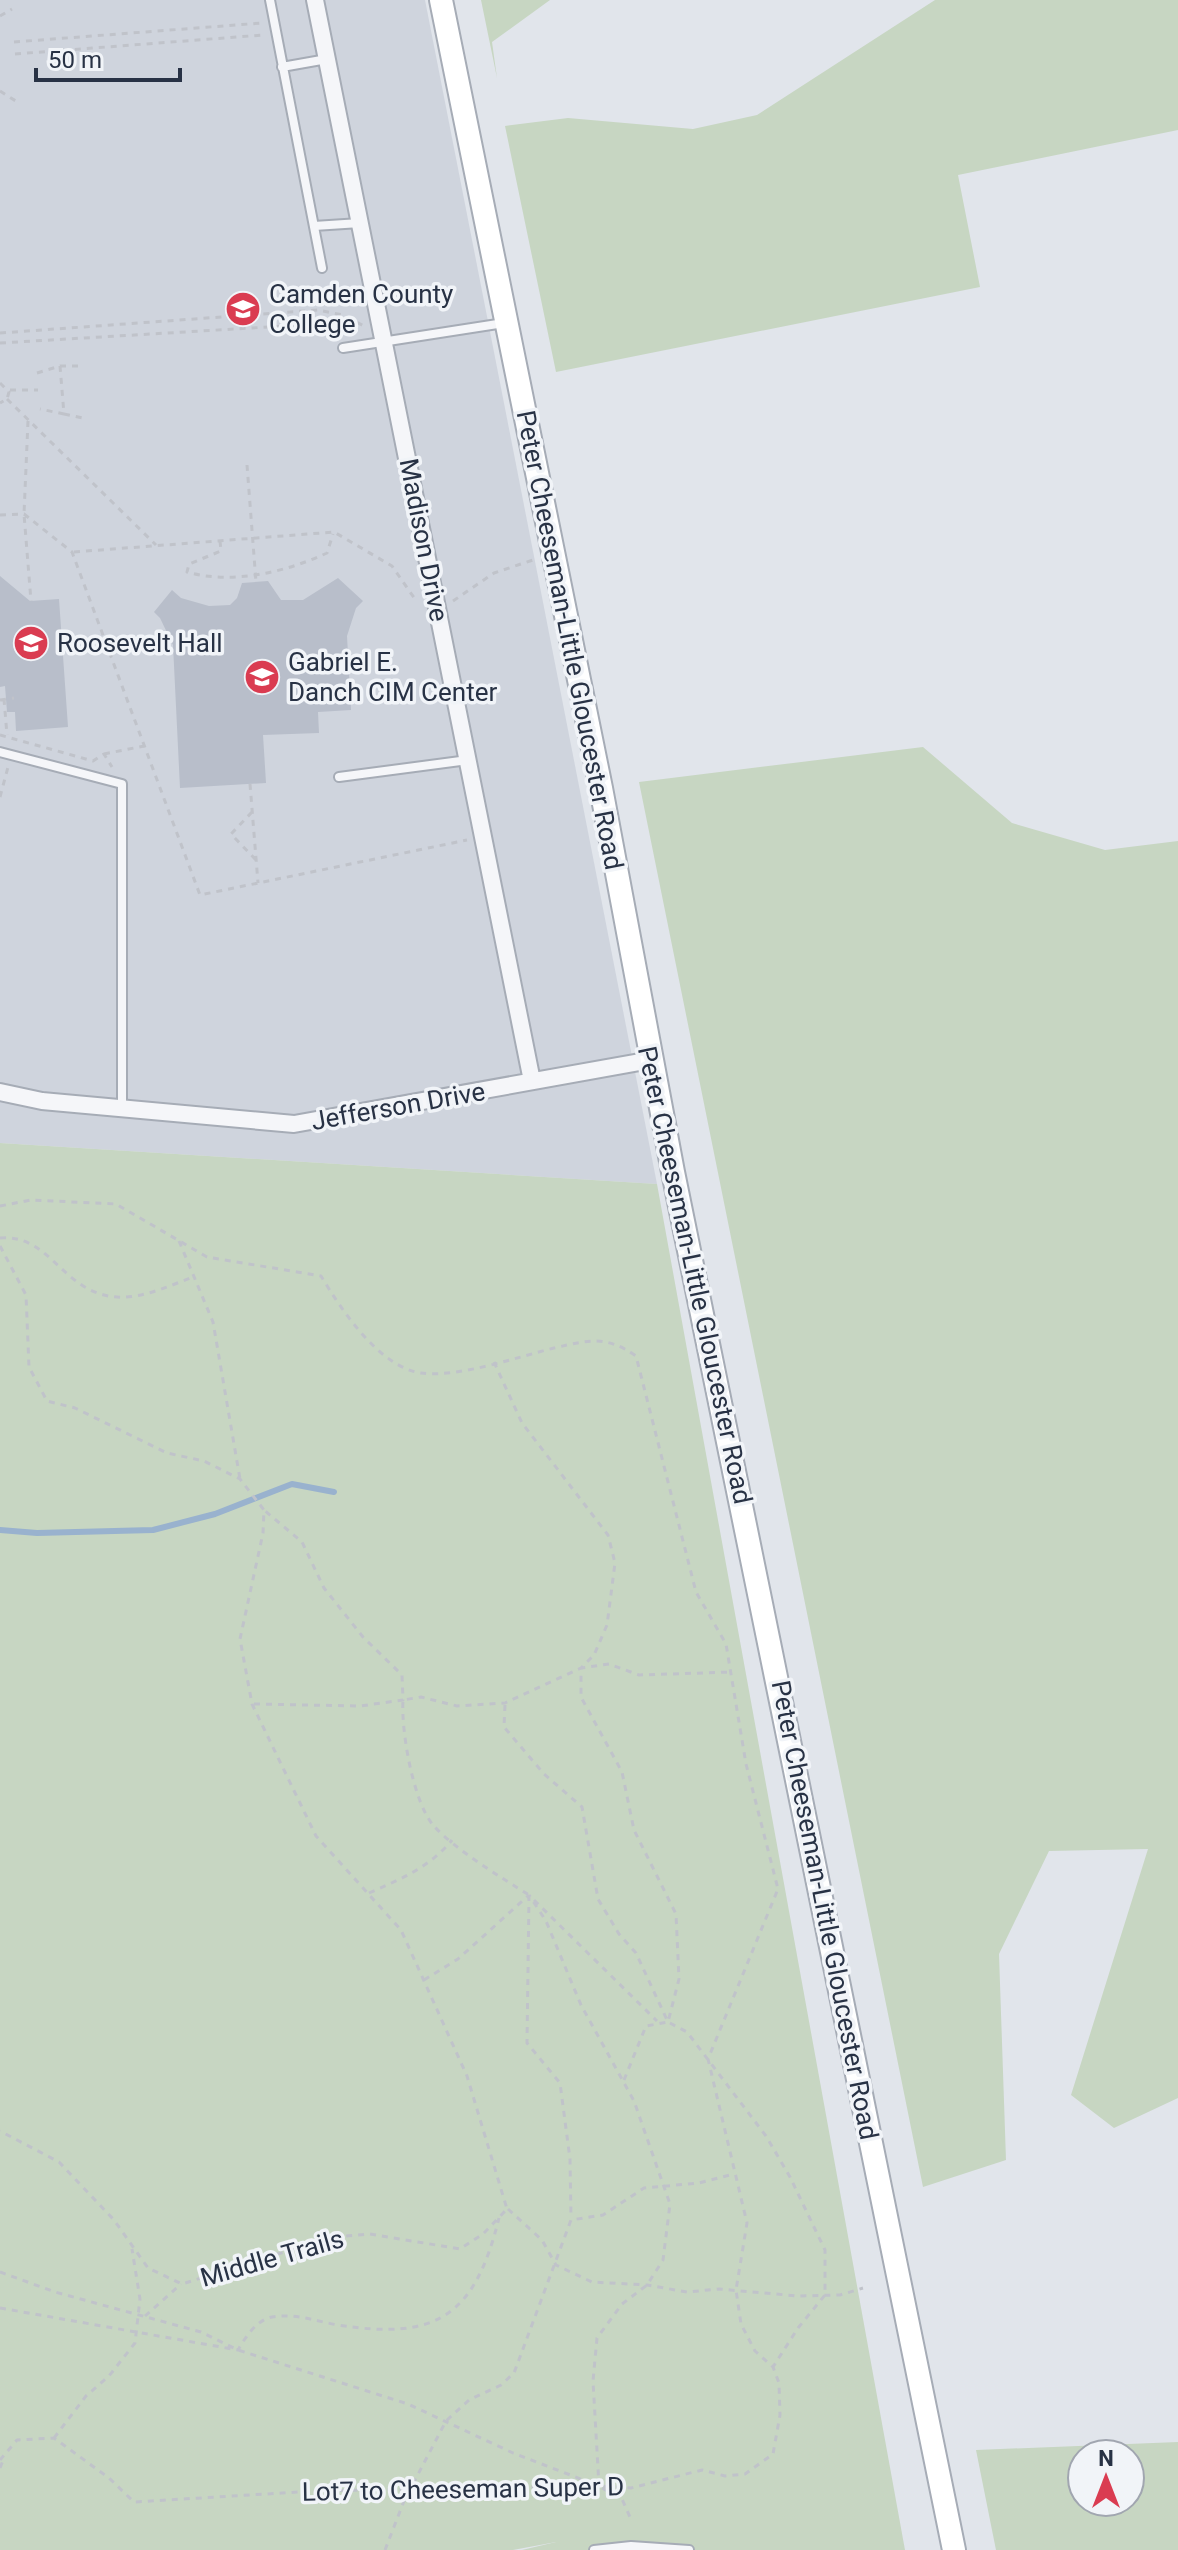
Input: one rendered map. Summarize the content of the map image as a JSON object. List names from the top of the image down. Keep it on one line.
{"streets":{"street":["Madison Drive","Peter Cheeseman-Little Gloucester Road","Jefferson Drive"],"path":["Middle Trails","Lot7 to Cheeseman Super D"]},"crossings":[["Madison Drive","Jefferson Drive"],["Peter Cheeseman-Little Gloucester Road","Jefferson Drive"]],"places":{"school or university":["Camden County College","Roosevelt Hall","Gabriel E. Danch CIM Center"]},"scale_bar":"50 m","north":"top"}
